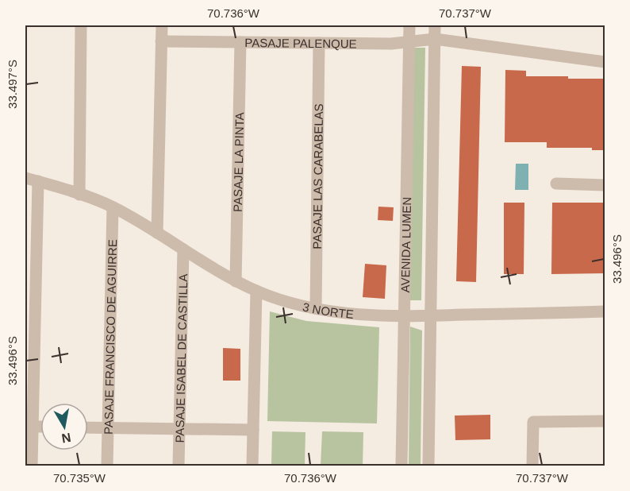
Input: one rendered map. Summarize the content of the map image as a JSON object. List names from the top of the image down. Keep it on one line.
{"streets":{"street":["PASAJE PALENQUE","PASAJE LA PINTA","PASAJE LAS CARABELAS","AVENIDA LUMEN","3 NORTE","PASAJE FRANCISCO DE AGUIRRE","PASAJE ISABEL DE CASTILLA"]},"crossings":[["PASAJE PALENQUE","PASAJE LA PINTA"],["PASAJE PALENQUE","PASAJE LAS CARABELAS"],["PASAJE PALENQUE","AVENIDA LUMEN"],["PASAJE LA PINTA","3 NORTE"],["PASAJE LAS CARABELAS","3 NORTE"],["AVENIDA LUMEN","3 NORTE"],["3 NORTE","PASAJE FRANCISCO DE AGUIRRE"],["3 NORTE","PASAJE ISABEL DE CASTILLA"]],"north":"bottom","coordinates":["70.736°W","70.737°W","33.497°S","33.496°S","70.735°W"]}
